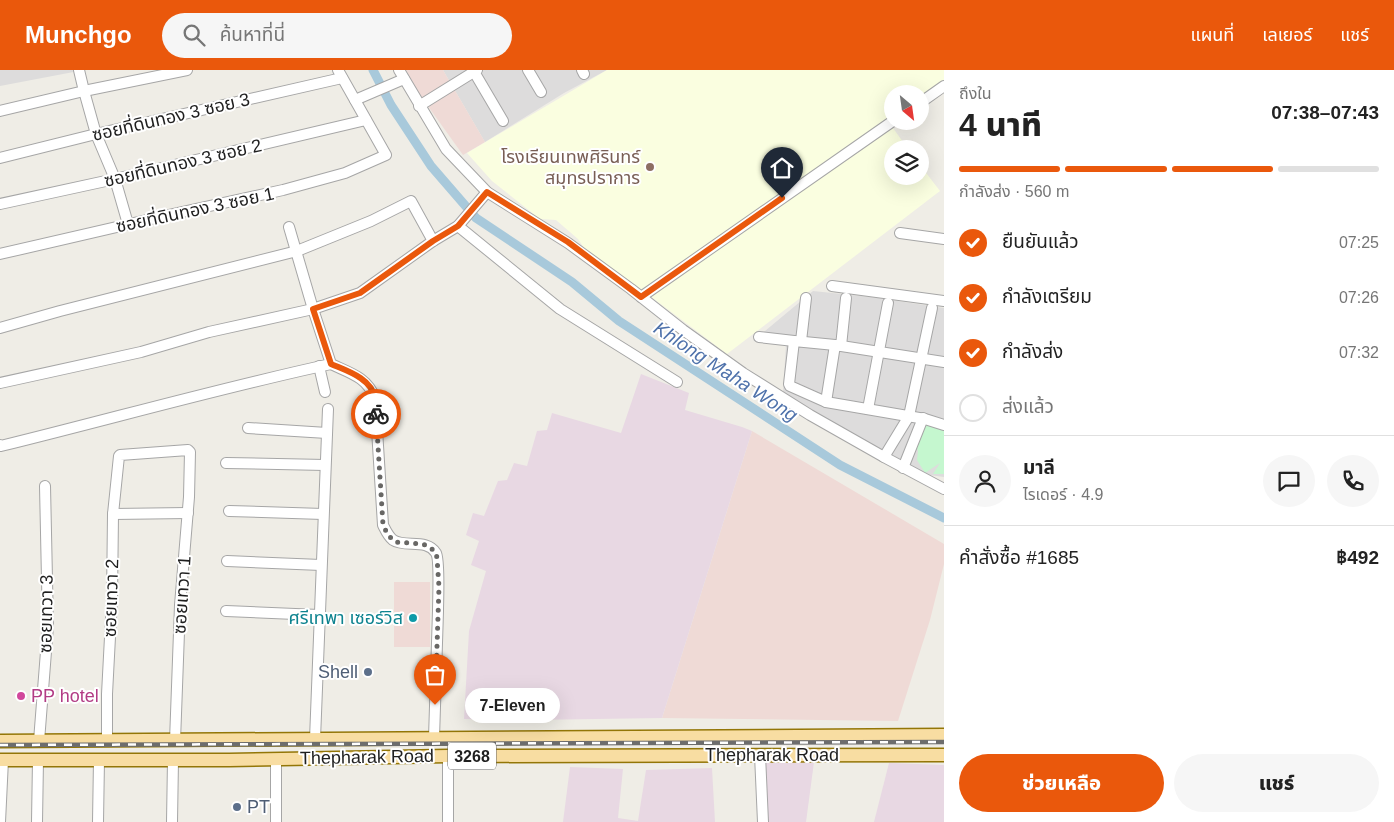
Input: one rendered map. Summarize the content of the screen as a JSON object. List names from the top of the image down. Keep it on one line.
{"streets":{"main road":["Thepharak Road","3268"],"street":["ซอยที่ดินทอง 3 ซอย 3","ซอยที่ดินทอง 3 ซอย 2","ซอยที่ดินทอง 3 ซอย 1","ซอยเทวา 1","ซอยเทวา 2","ซอยเทวา 3"]},"crossings":[["ซอยที่ดินทอง 3 ซอย 2","ซอยที่ดินทอง 3 ซอย 1"],["ซอยเทวา 1","ซอยเทวา 2"],["ซอยเทวา 1","Thepharak Road"],["ซอยเทวา 2","Thepharak Road"],["ซอยเทวา 3","Thepharak Road"]],"water":["Khlong Maha Wong"],"places":["โรงเรียนเทพศิรินทร์ สมุทรปราการ","ศรีเทพา เซอร์วิส","Shell","PP hotel","7-Eleven","PT"],"north":"bottom right","page":{"header":"Munchgo","search":"ค้นหาที่นี่","nav":["แผนที่","เลเยอร์","แชร์"],"heading":["4 นาที","ถึงใน","07:38–07:43"],"panel":["มาลี","ไรเดอร์ · 4.9","คำสั่งซื้อ #1685","฿492"],"bar":"กำลังส่ง · 560 m","list":[["ยืนยันแล้ว","07:25"],["กำลังเตรียม","07:26"],["กำลังส่ง","07:32"],"ส่งแล้ว"],"bubble":"7-Eleven","buttons":["ช่วยเหลือ","แชร์"]}}
